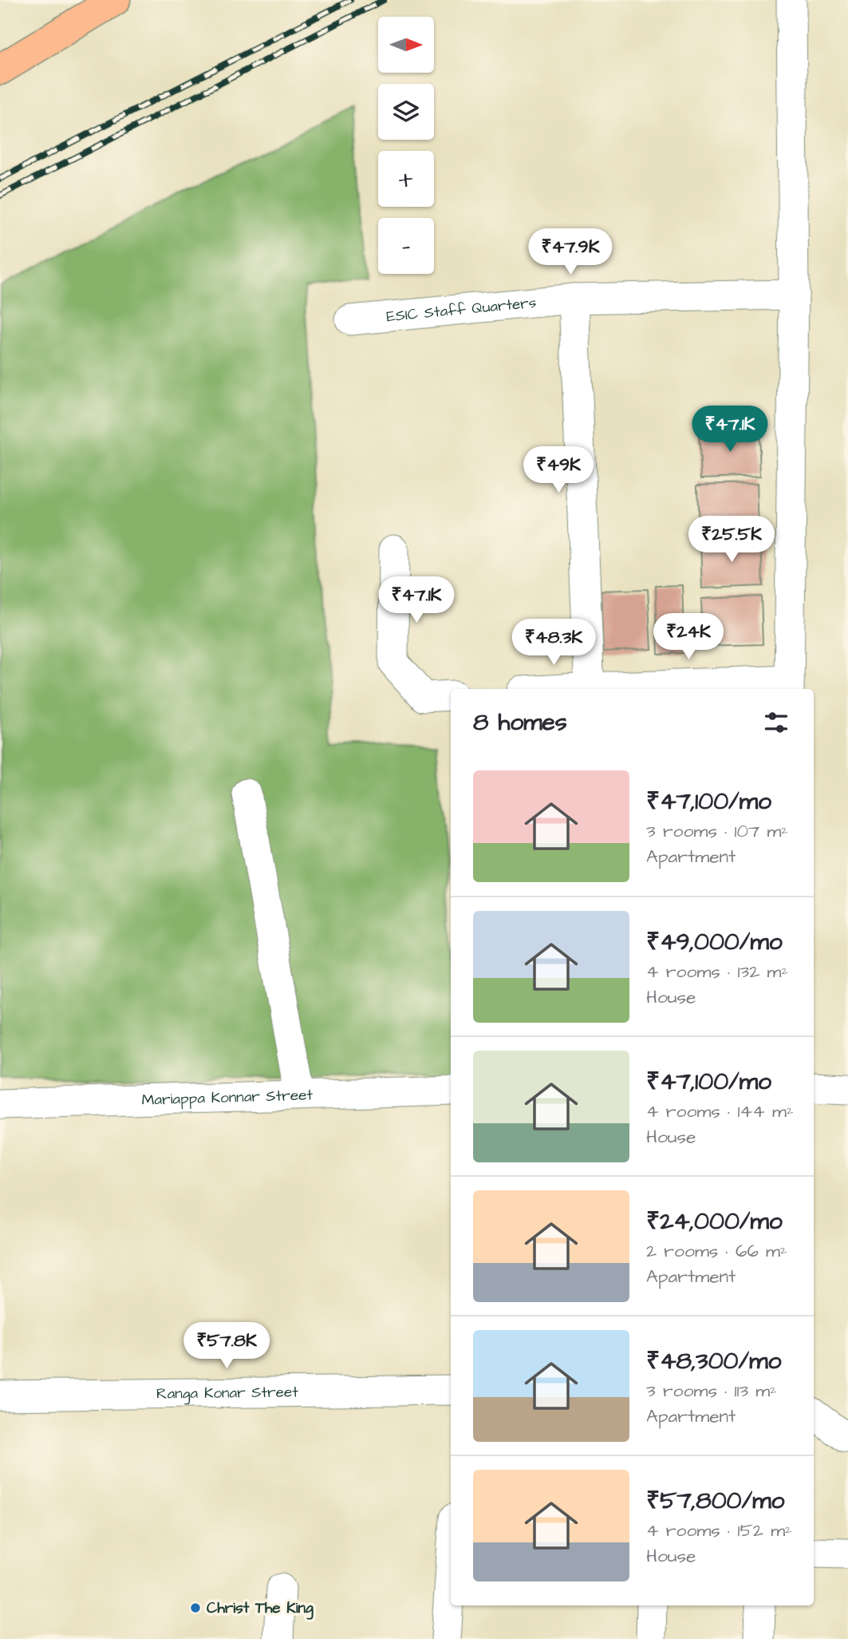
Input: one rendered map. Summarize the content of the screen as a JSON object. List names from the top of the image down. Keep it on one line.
{"streets":{"street":["ESIC Staff Quarters","Mariappa Konnar Street","Ranga Konar Street"]},"places":["Christ The King"],"north":"right","page":{"map_buttons":["+","−"],"price":["₹47.9K","₹47.1K","₹49K","₹25.5K","₹47.1K","₹24K","₹48.3K","₹57.8K"],"heading":"8 homes","list":[{"name":"₹47,100/mo","note":"3 rooms · 107 m² · Apartment"},{"name":"₹49,000/mo","note":"4 rooms · 132 m² · House"},{"name":"₹47,100/mo","note":"4 rooms · 144 m² · House"},{"name":"₹24,000/mo","note":"2 rooms · 66 m² · Apartment"},{"name":"₹48,300/mo","note":"3 rooms · 113 m² · Apartment"},{"name":"₹57,800/mo","note":"4 rooms · 152 m² · House"}]}}
